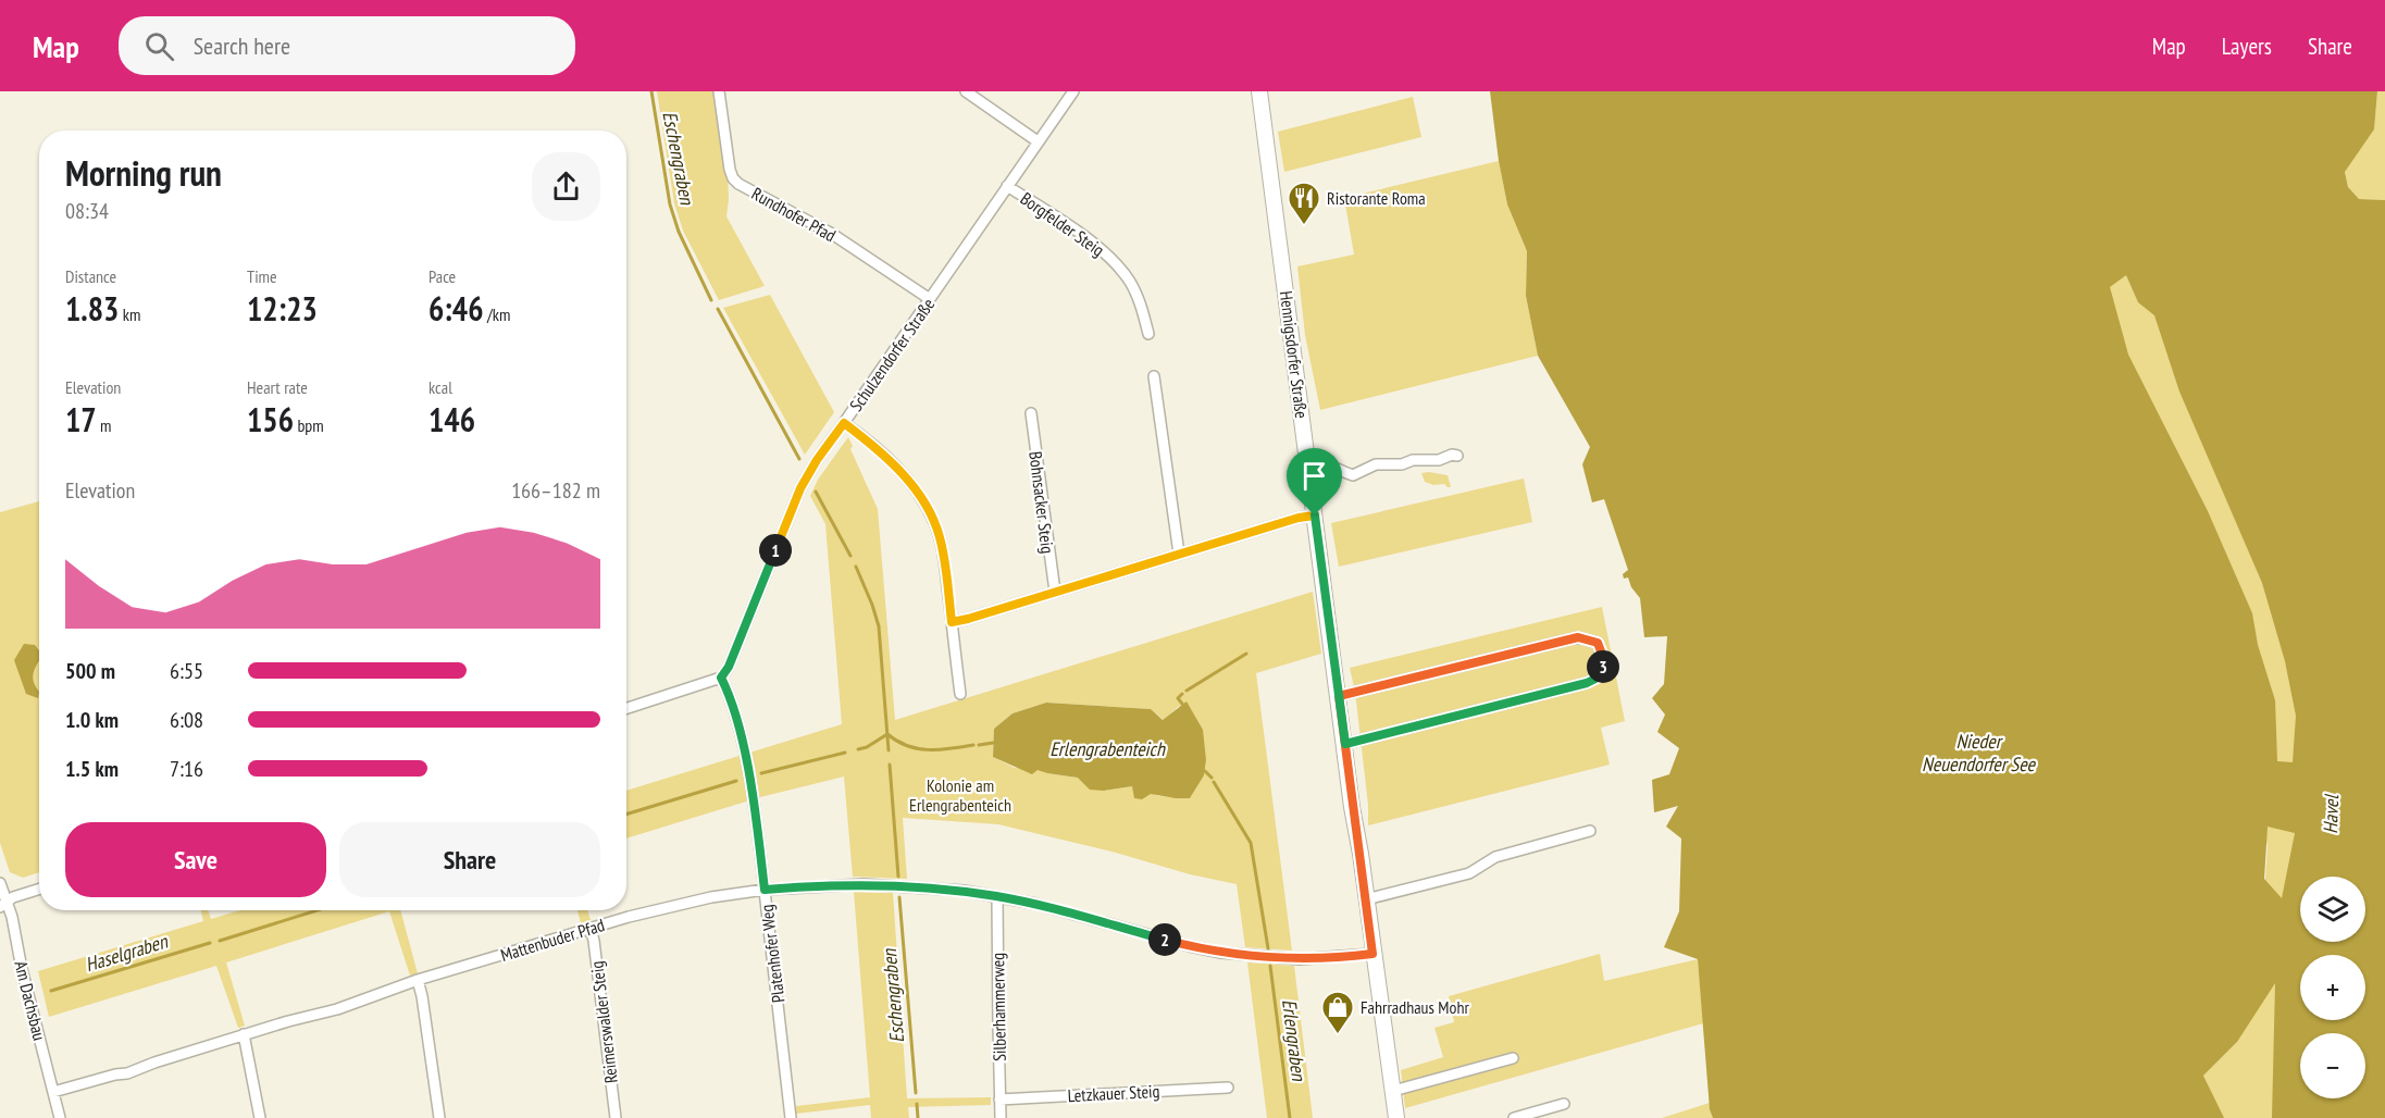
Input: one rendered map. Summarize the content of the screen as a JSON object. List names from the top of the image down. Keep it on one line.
{"streets":{"main road":["Hennigsdorfer Straße"],"street":["Rundhofer Pfad","Borgfelder Steig","Schulzendorfer Straße","Bohnsacker Steig","Mattenbuder Pfad","Platenhofer Weg","Am Dachsbau","Silberhammerweg","Reimerswalder Steig","Letzkauer Steig"]},"crossings":[["Rundhofer Pfad","Schulzendorfer Straße"],["Borgfelder Steig","Schulzendorfer Straße"],["Schulzendorfer Straße","Platenhofer Weg"],["Hennigsdorfer Straße","Mattenbuder Pfad"],["Mattenbuder Pfad","Platenhofer Weg"],["Mattenbuder Pfad","Am Dachsbau"],["Mattenbuder Pfad","Silberhammerweg"],["Mattenbuder Pfad","Reimerswalder Steig"],["Silberhammerweg","Letzkauer Steig"]],"water":["Eschengraben","Nieder Neuendorfer See","Erlengrabenteich","Havel","Haselgraben","Erlengraben"],"parks":["Kolonie am Erlengrabenteich"],"places":{"restaurant":["Ristorante Roma"],"shop":["Fahrradhaus Mohr"]},"page":{"header":"Map","search":"Search here","nav":["Map","Layers","Share"],"heading":["Morning run","08:34"],"stats":[["Distance","1.83 km"],["Time","12:23"],["Pace","6:46 /km"],["Elevation","17 m"],["Heart rate","156 bpm"],["kcal","146"]],"chart":["Elevation","166–182 m"],"pins":["1","3","2"],"list":[{"name":"500 m","note":"6:55"},{"name":"1.0 km","note":"6:08"},{"name":"1.5 km","note":"7:16"}],"buttons":["Save","Share"],"map_buttons":["+","−"]}}
